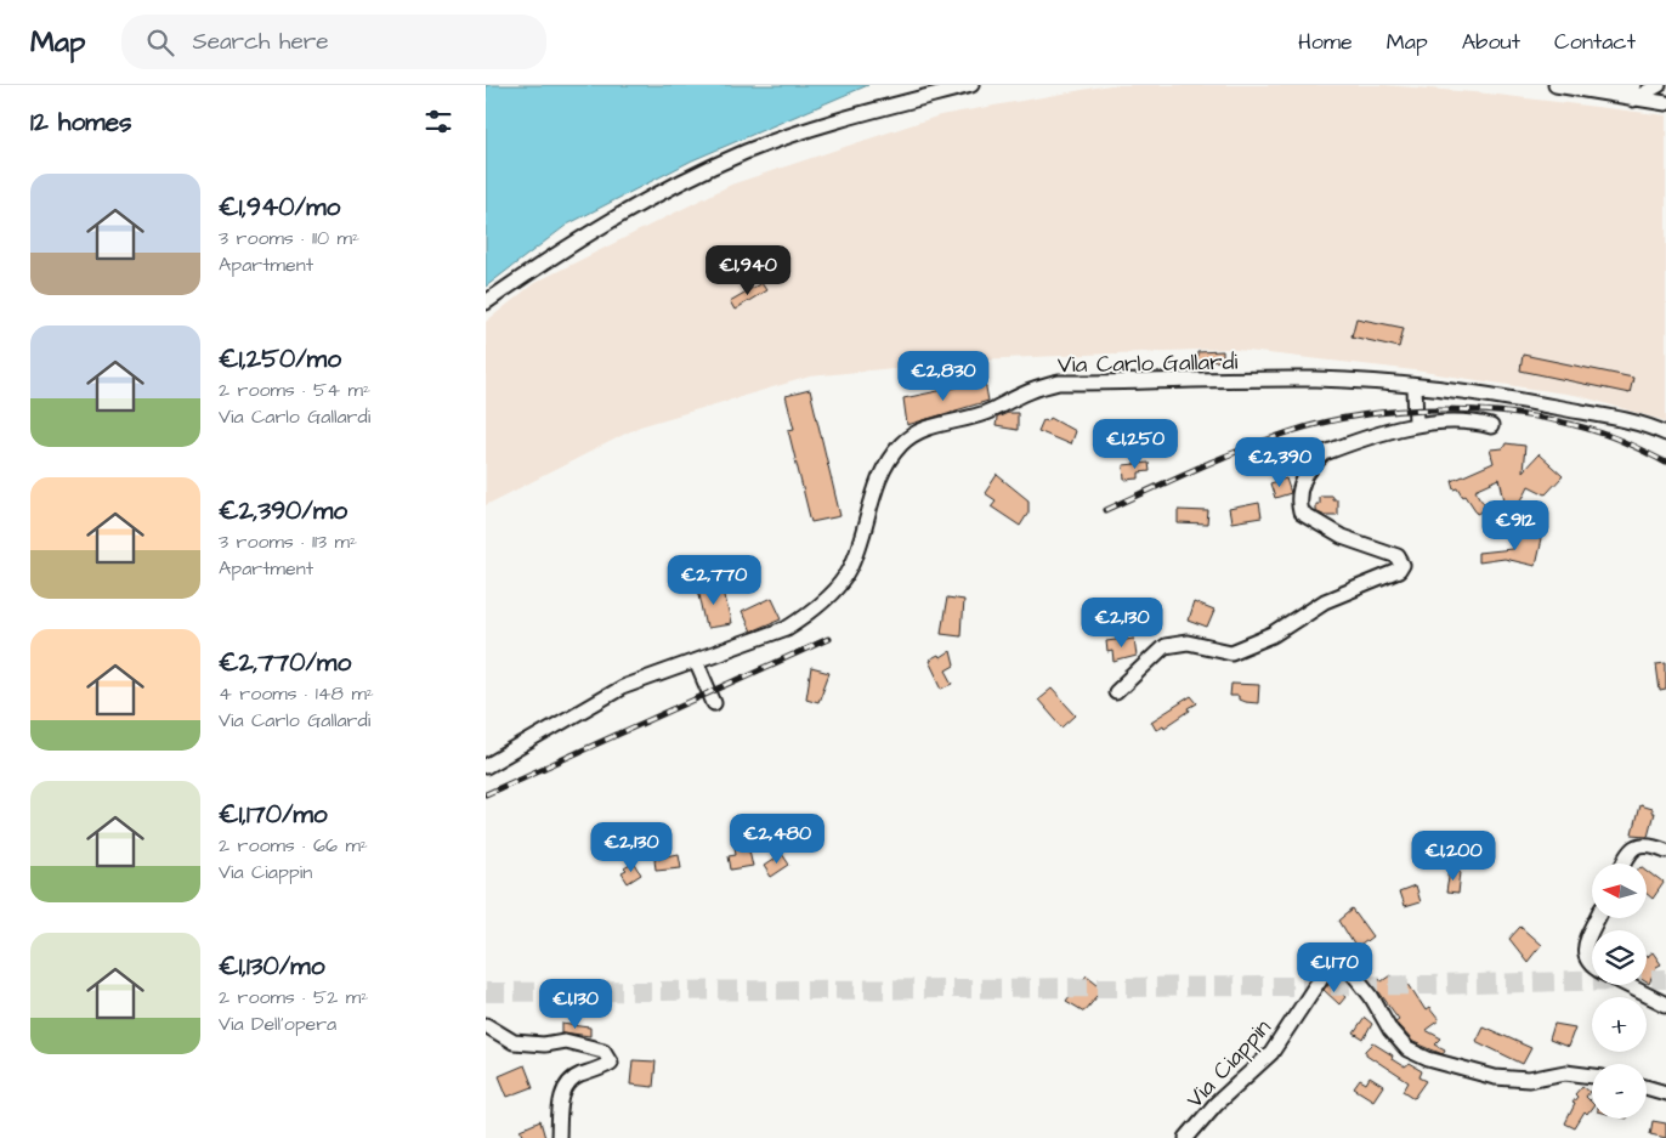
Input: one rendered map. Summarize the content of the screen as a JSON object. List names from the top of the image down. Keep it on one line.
{"streets":{"street":["Via Carlo Gallardi","Via Ciappin"]},"north":"left","page":{"header":"Map","search":"Search here","nav":["Home","Map","About","Contact"],"heading":"12 homes","list":[{"name":"€1,940/mo","note":"3 rooms · 110 m² · Apartment"},{"name":"€1,250/mo","note":"2 rooms · 54 m² · Via Carlo Gallardi"},{"name":"€2,390/mo","note":"3 rooms · 113 m² · Apartment"},{"name":"€2,770/mo","note":"4 rooms · 148 m² · Via Carlo Gallardi"},{"name":"€1,170/mo","note":"2 rooms · 66 m² · Via Ciappin"},{"name":"€1,130/mo","note":"2 rooms · 52 m² · Via Dell'opera"}],"price":["€1,940","€2,830","€1,250","€2,390","€912","€2,770","€2,130","€2,480","€2,130","€1,200","€1,170","€1,130"],"map_buttons":["+","−"]}}
